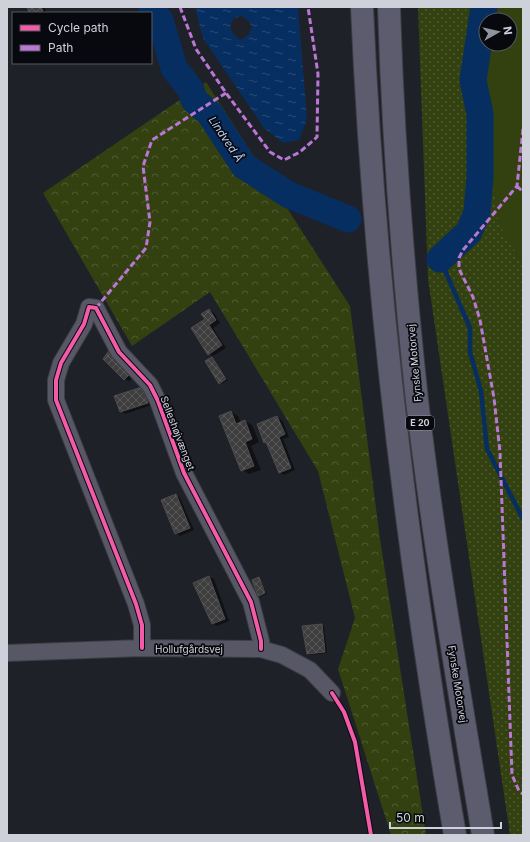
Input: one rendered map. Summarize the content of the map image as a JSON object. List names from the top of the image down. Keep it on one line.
{"streets":{"highway":["Fynske Motorvej","E 20"],"street":["Selleshøjvænget","Hollufgårdsvej"]},"crossings":[["Selleshøjvænget","Hollufgårdsvej"]],"water":["Lindved Å"],"legend":["Cycle path","Path"],"scale_bar":"50 m","north":"right"}
